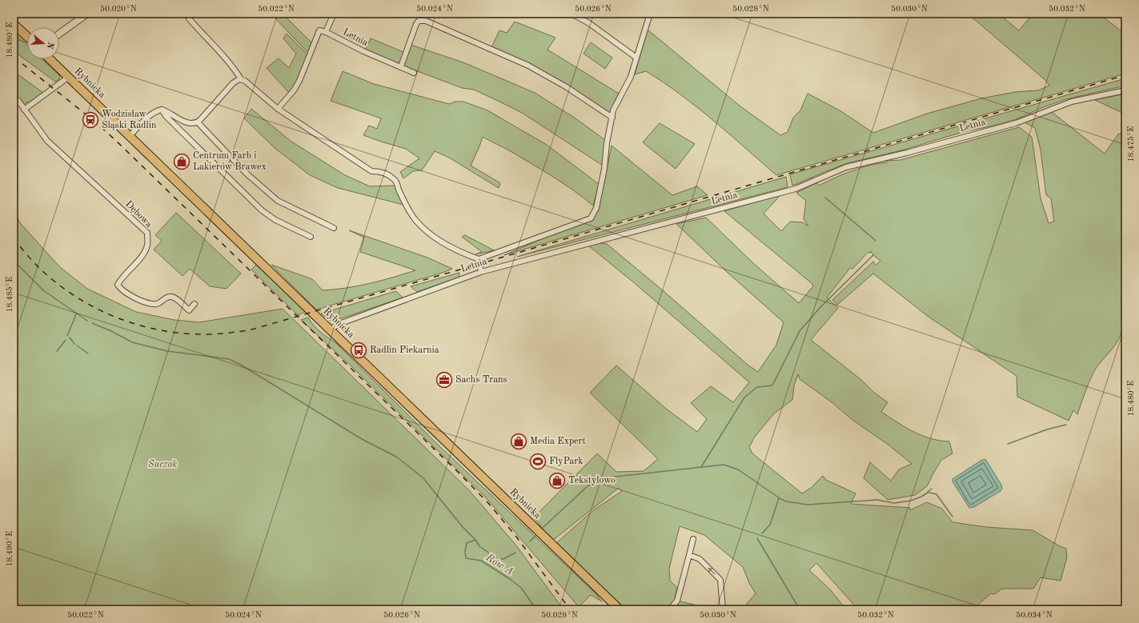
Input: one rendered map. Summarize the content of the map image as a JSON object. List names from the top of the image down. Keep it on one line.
{"streets":{"main road":["Rybnicka"],"street":["Letnia","Dębowa"]},"crossings":[["Letnia","Rybnicka"]],"water":["Rów A"],"parks":["Suczok"],"places":{"station":["Wodzisław Śląski Radlin"],"shop":["Centrum Farb i Lakierów Brawex","Media Expert","Tekstylowo"],"bus stop":["Radlin Piekarnia"],"office":["Sachs Trans"],"sports":["FlyPark"]},"north":"right","coordinates":["50.020°N","50.022°N","50.024°N","50.026°N","50.028°N","50.030°N","50.032°N","18.480°E","18.475°E","18.485°E","18.490°E","50.034°N"]}
